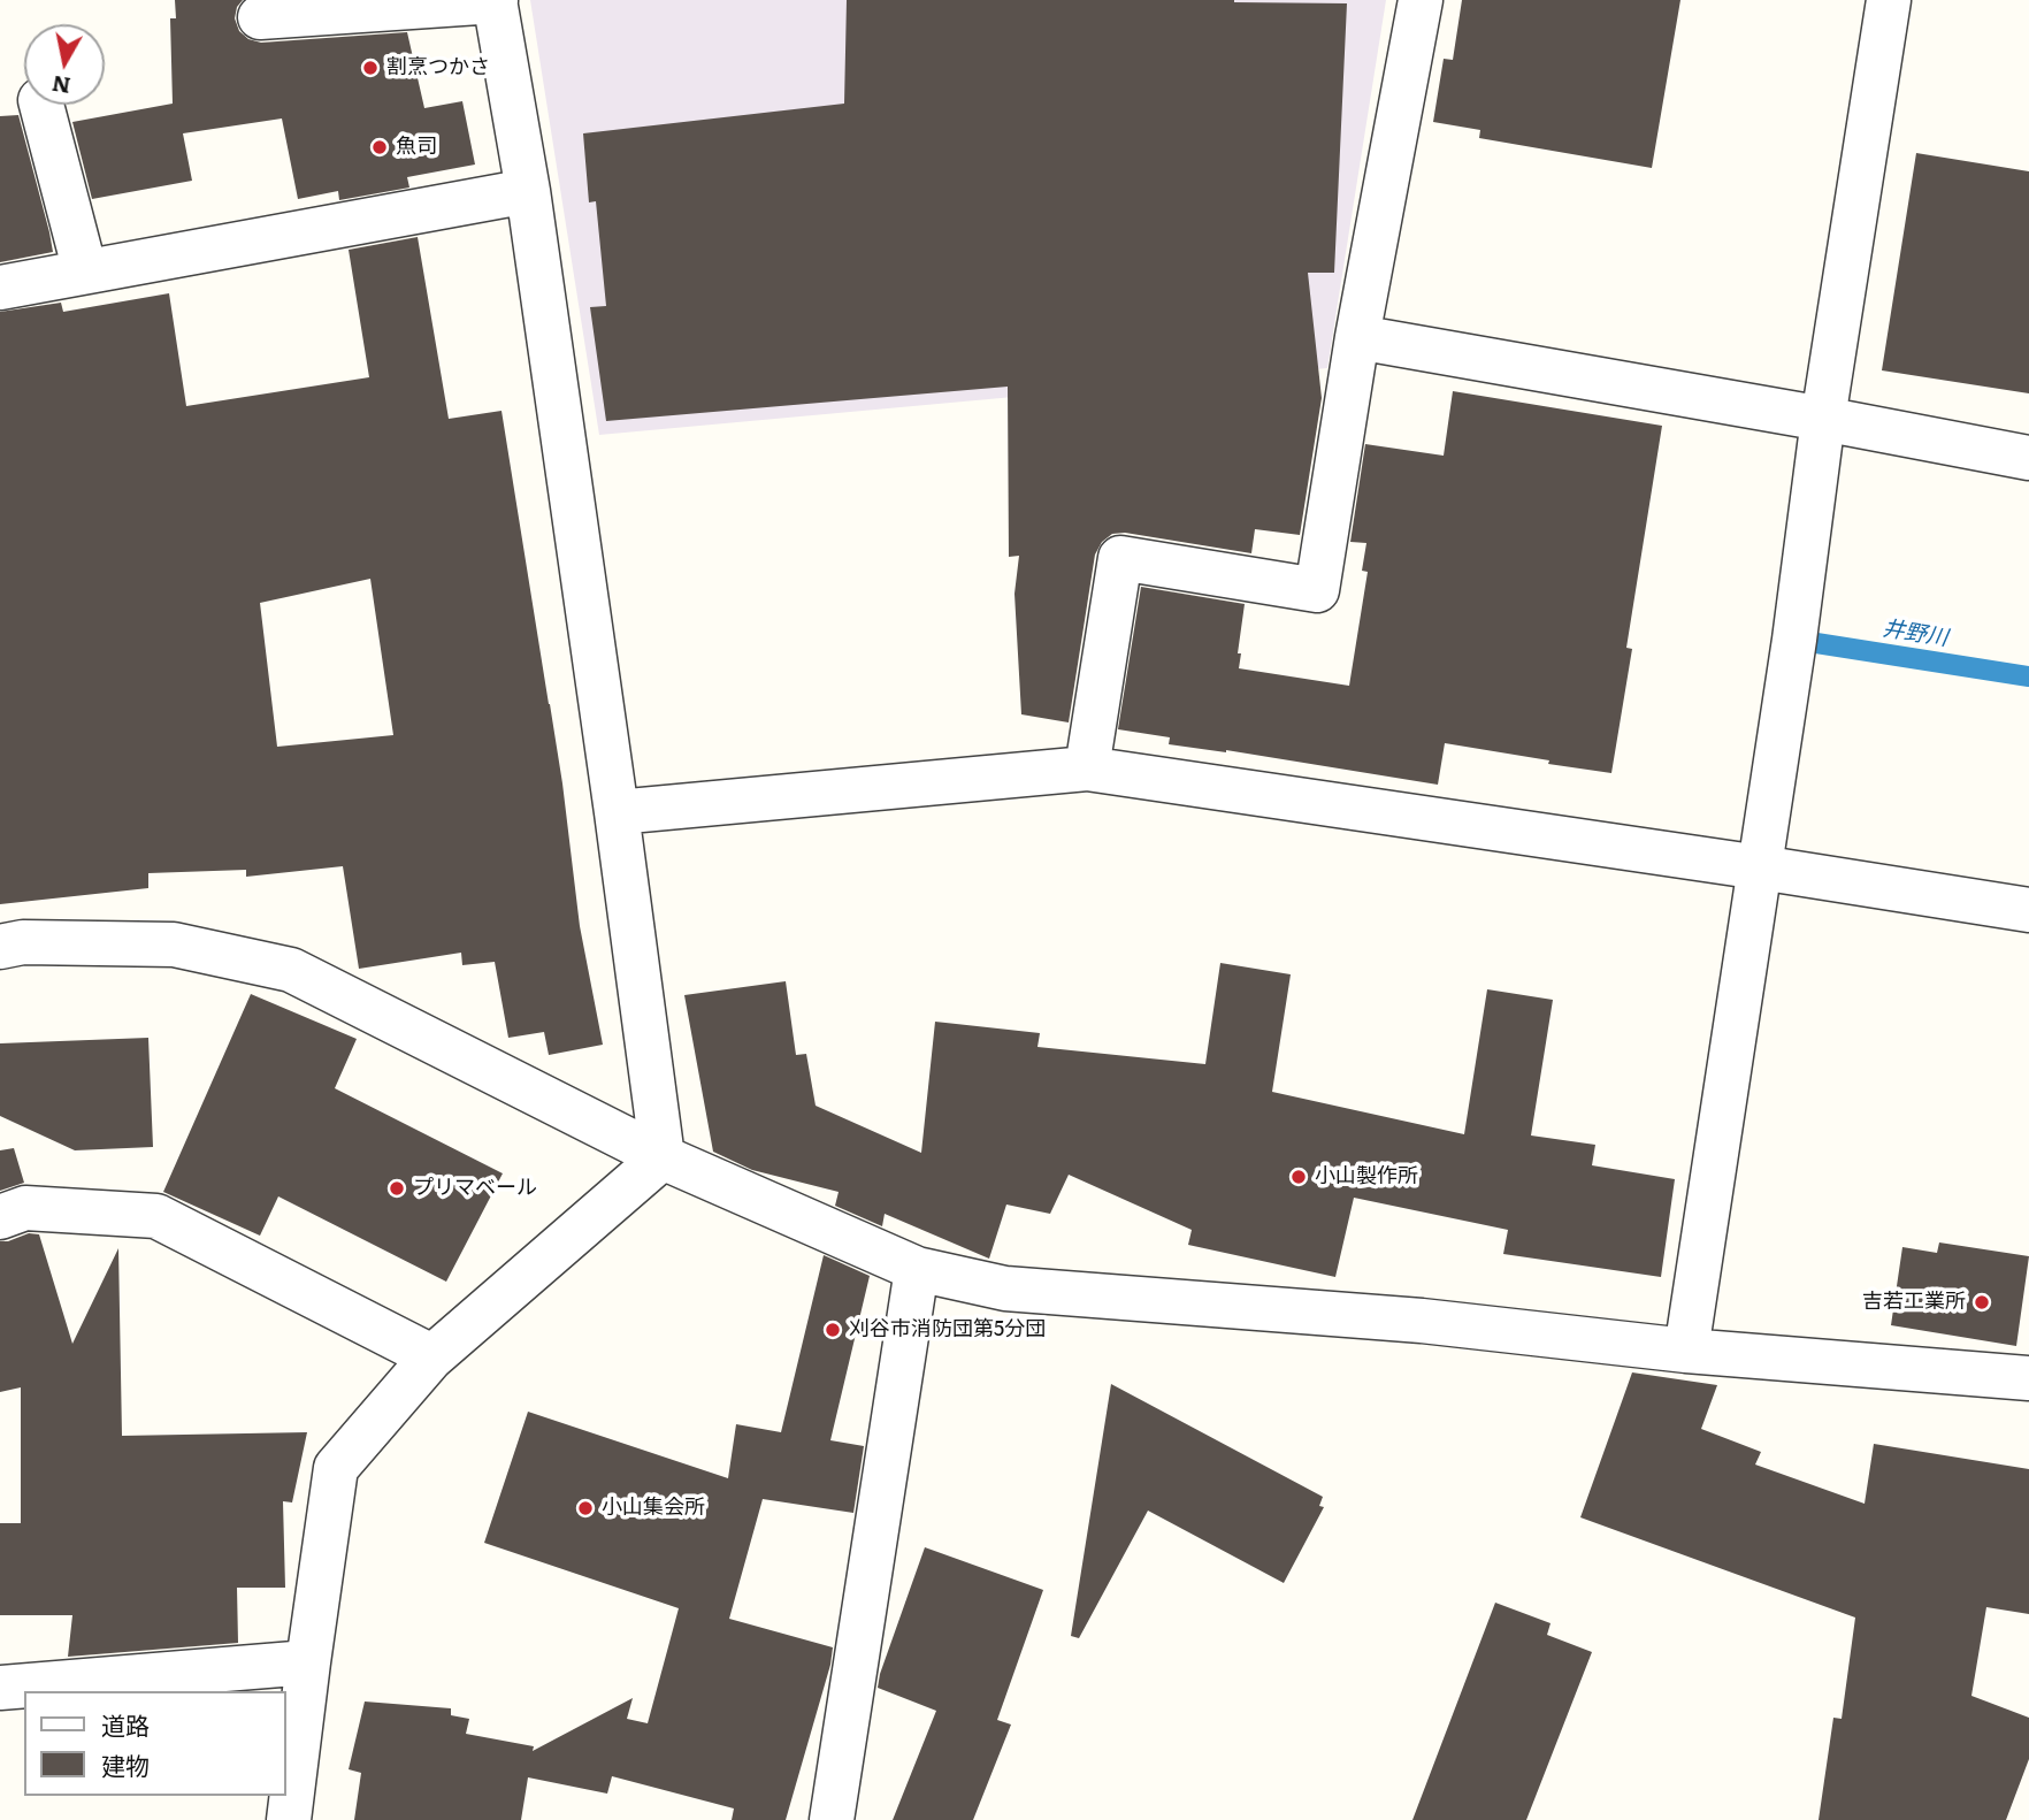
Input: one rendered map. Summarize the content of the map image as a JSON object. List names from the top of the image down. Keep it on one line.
{"water":["井野川"],"places":["割烹つかさ","魚司","小山製作所","プリマベール","吉若工業所","刈谷市消防団第5分団","小山集会所"],"legend":["道路","建物"],"north":"bottom"}
